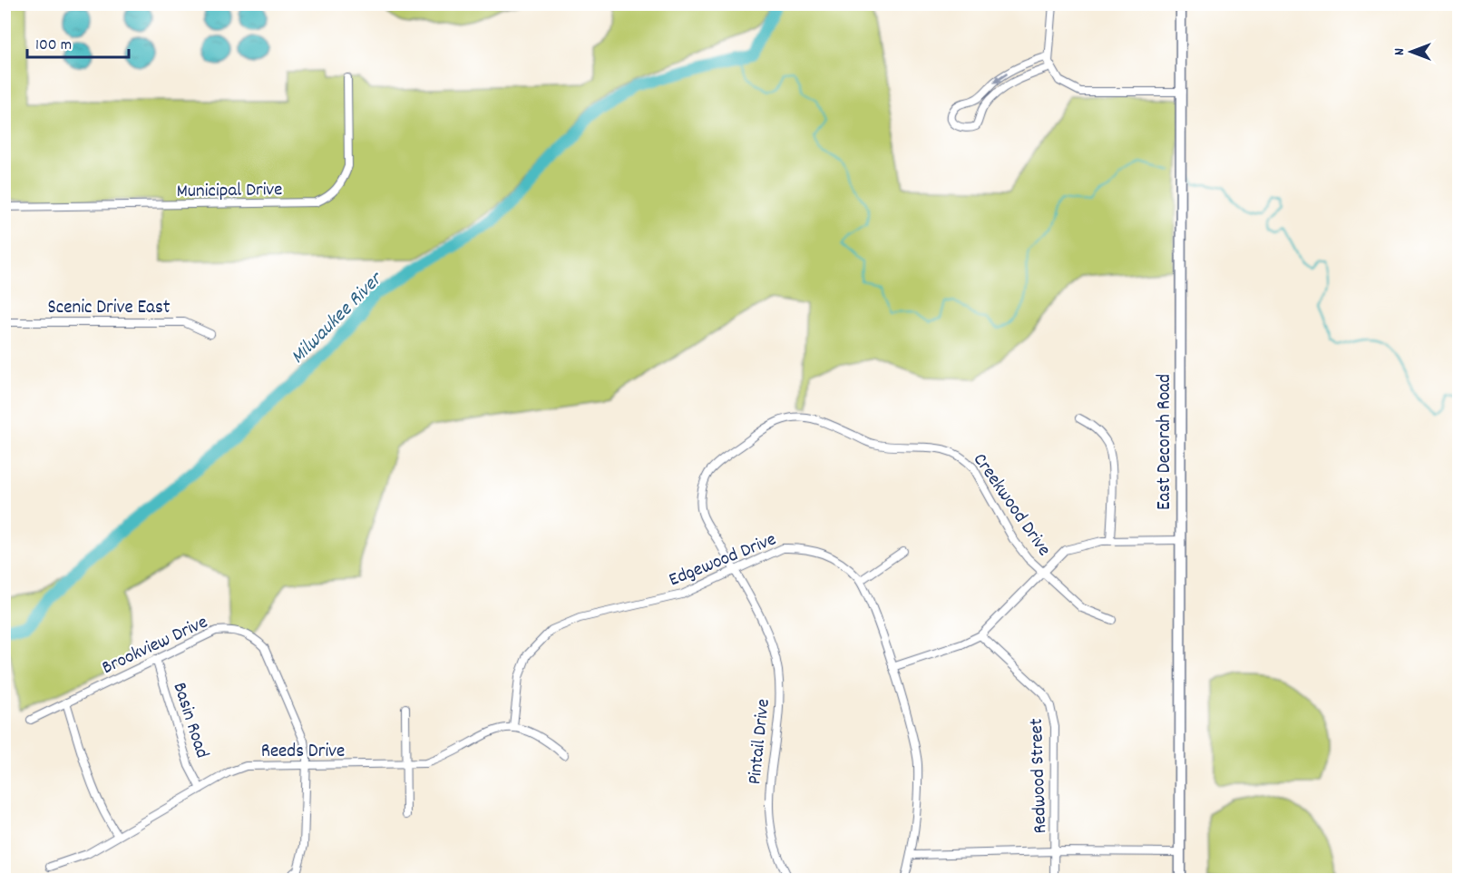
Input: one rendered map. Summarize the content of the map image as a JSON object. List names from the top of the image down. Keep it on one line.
{"streets":{"street":["Municipal Drive","Scenic Drive East","East Decorah Road","Creekwood Drive","Edgewood Drive","Brookview Drive","Basin Road","Pintail Drive","Reeds Drive","Redwood Street"]},"crossings":[["Creekwood Drive","Pintail Drive"],["Edgewood Drive","Pintail Drive"],["Edgewood Drive","Reeds Drive"],["Brookview Drive","Basin Road"],["Brookview Drive","Reeds Drive"],["Basin Road","Reeds Drive"]],"water":["Milwaukee River"],"scale_bar":"100 m","north":"left"}
